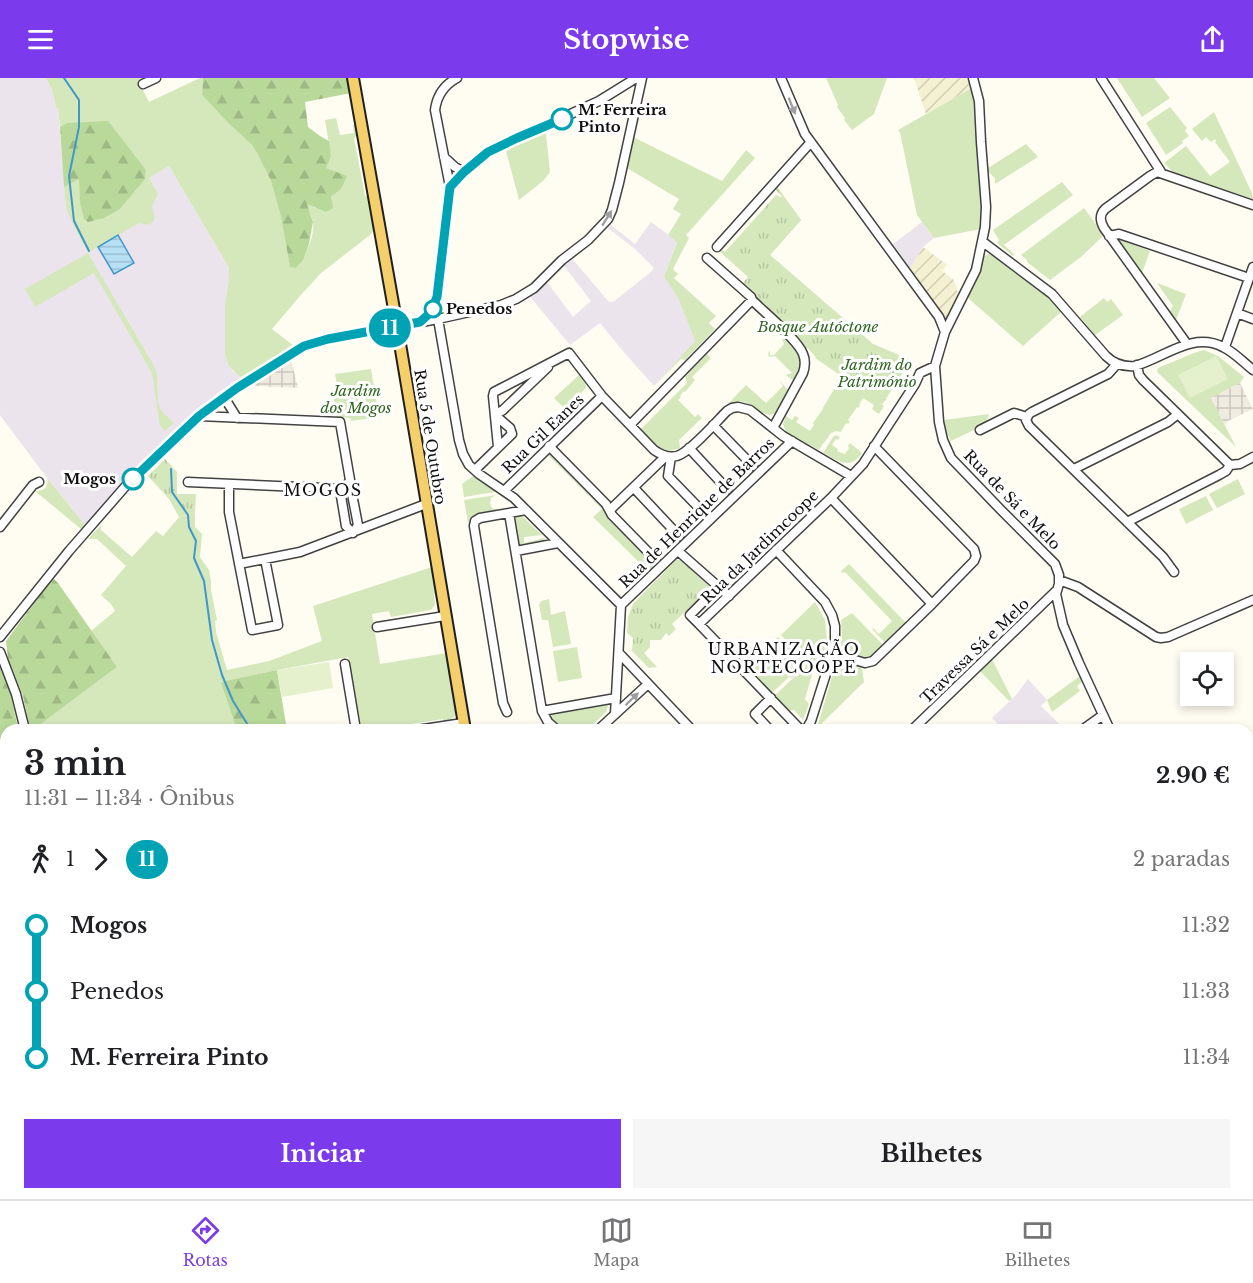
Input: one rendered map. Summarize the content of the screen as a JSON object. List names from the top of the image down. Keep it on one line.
{"streets":{"main road":["Rua 5 de Outubro"],"street":["Rua Gil Eanes","Rua de Sá e Melo","Rua de Henrique de Barros","Rua da Jardimcoope","Travessa Sá e Melo"]},"crossings":[["Rua de Sá e Melo","Rua da Jardimcoope"]],"districts":["MOGOS","URBANIZAÇÃO NORTECOOPE"],"parks":["Bosque Autóctone","Jardim do Património","Jardim dos Mogos"],"places":["M. Ferreira Pinto","Penedos","Mogos"],"lines":["bus line 11"],"page":{"header":"Stopwise","on_map":"11","heading":["3 min","11:31 – 11:34 · Ônibus","2.90 €"],"legs":["1","11","2 paradas"],"list":[{"name":"Mogos","value":"11:32"},{"name":"Penedos","value":"11:33"},{"name":"M. Ferreira Pinto","value":"11:34"}],"buttons":["Iniciar","Bilhetes"],"tabs":["Rotas","Mapa","Bilhetes"]}}
